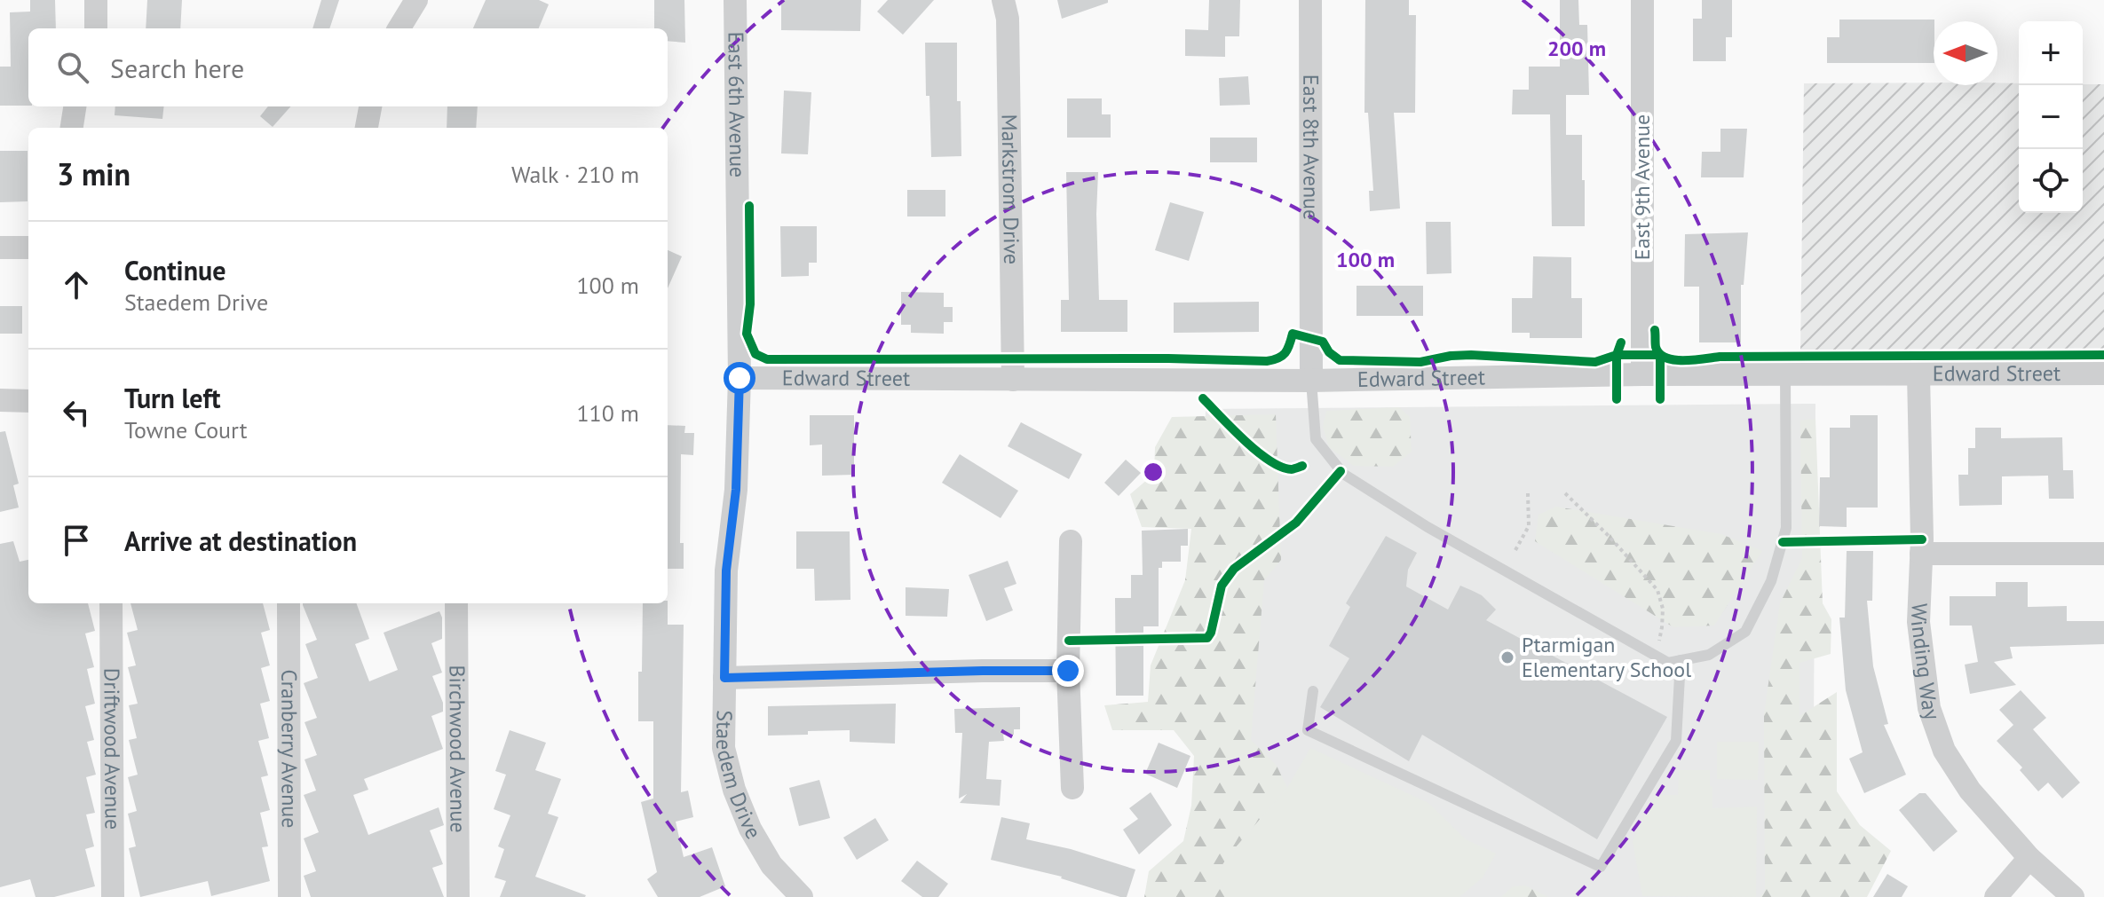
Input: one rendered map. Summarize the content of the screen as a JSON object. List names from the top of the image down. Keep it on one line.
{"streets":{"street":["East 6th Avenue","East 8th Avenue","East 9th Avenue","Markstrom Drive","Edward Street","Winding Way","Driftwood Avenue","Cranberry Avenue","Birchwood Avenue","Staedem Drive"]},"crossings":[["East 6th Avenue","Edward Street"],["East 6th Avenue","Staedem Drive"],["East 8th Avenue","Edward Street"],["East 9th Avenue","Edward Street"],["Markstrom Drive","Edward Street"],["Edward Street","Winding Way"],["Edward Street","Staedem Drive"]],"places":["Ptarmigan Elementary School"],"north":"left","page":{"map_buttons":["+","−"],"search":"Search here","heading":["3 min","Walk · 210 m"],"list":[["Continue","Staedem Drive","100 m"],["Turn left","Towne Court","110 m"],"Arrive at destination"]},"rings":["200 m","100 m"]}
